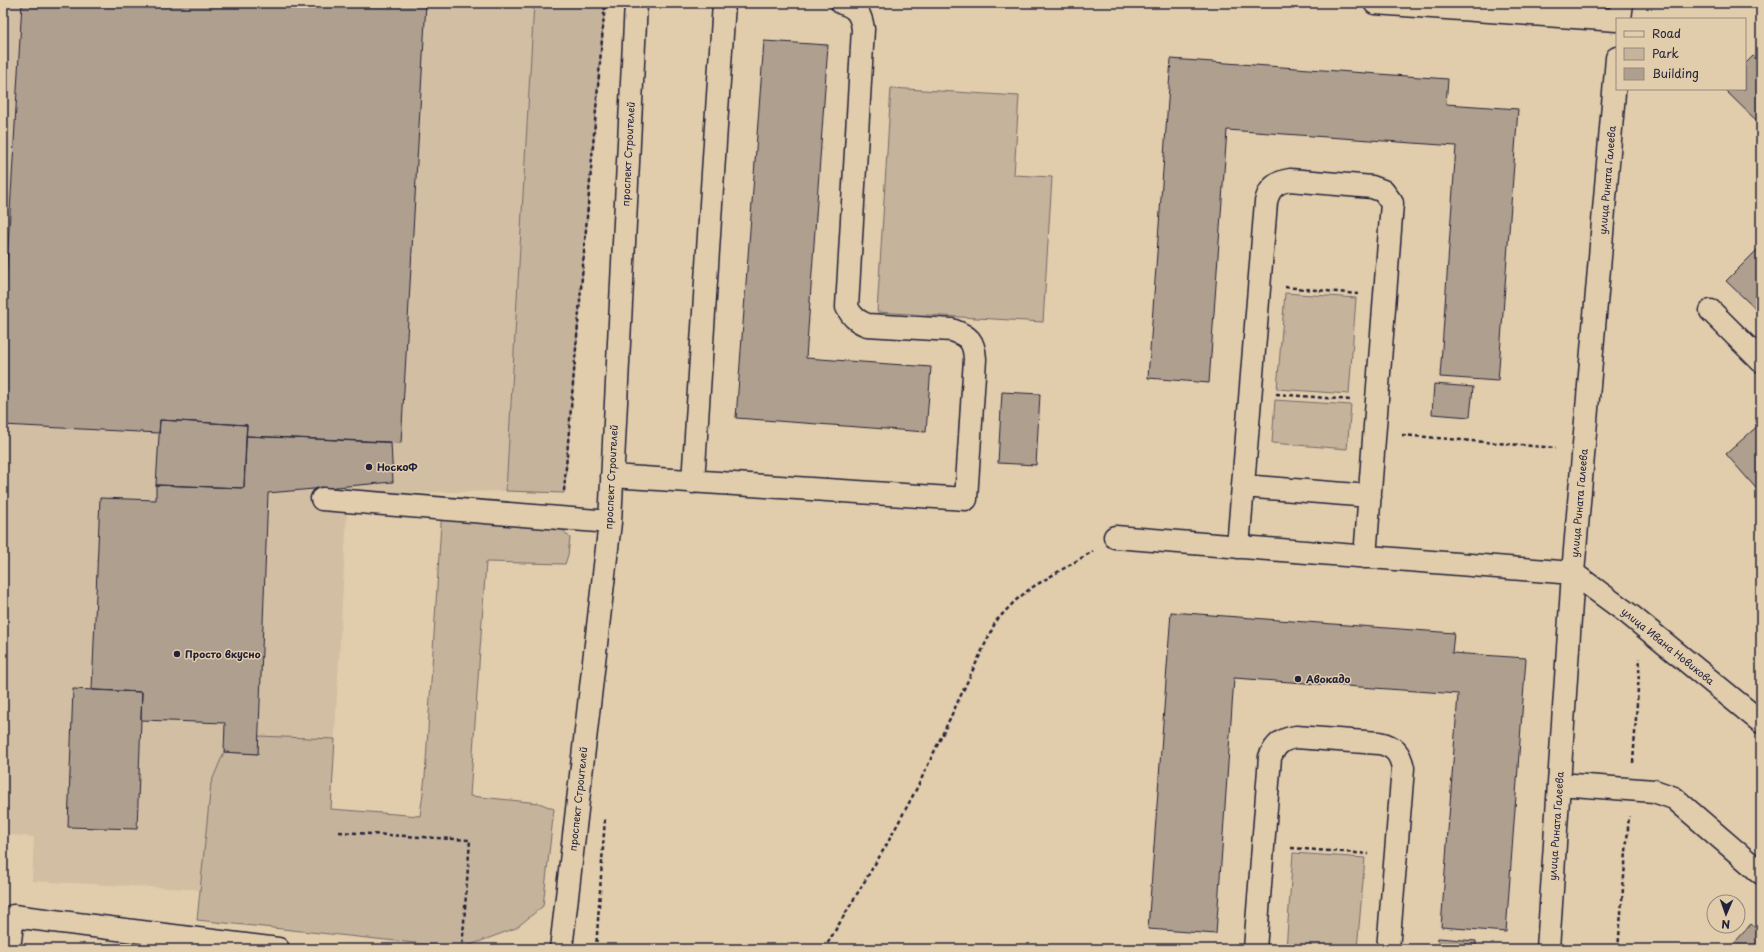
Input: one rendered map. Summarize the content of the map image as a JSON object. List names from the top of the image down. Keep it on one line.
{"streets":{"street":["проспект Строителей","улица Рината Галеева","улица Ивана Новикова"]},"crossings":[["улица Рината Галеева","улица Ивана Новикова"]],"places":["НоскоФ","Просто вкусно","Авокадо"],"legend":["Road","Park","Building"],"north":"bottom"}
